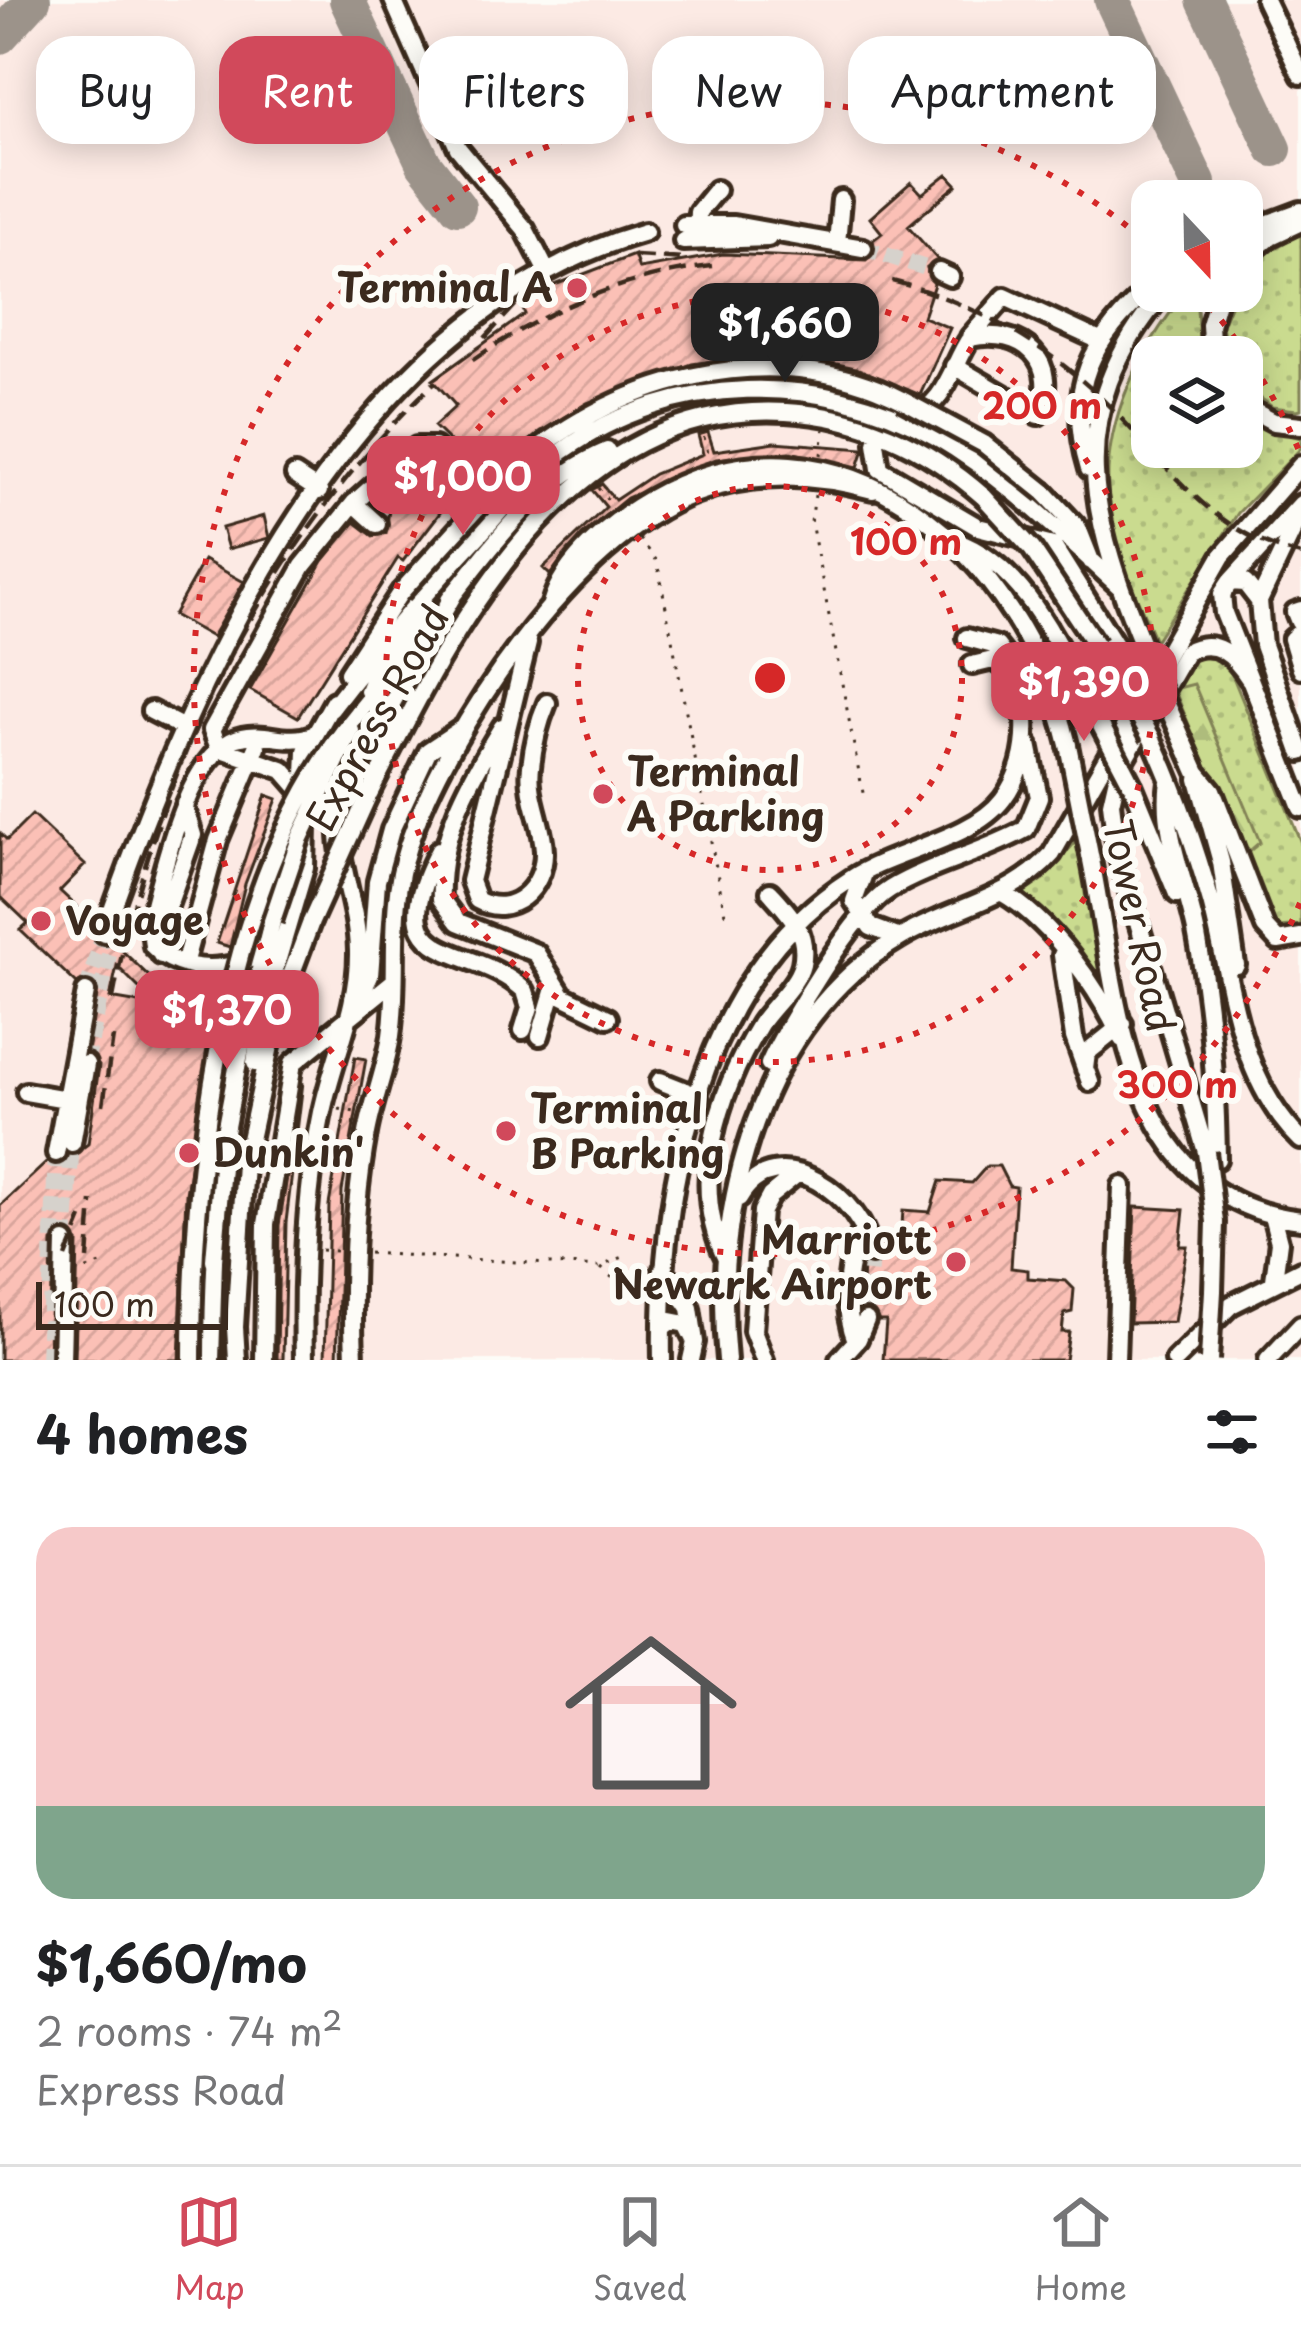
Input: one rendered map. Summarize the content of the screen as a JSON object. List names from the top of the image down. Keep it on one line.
{"streets":{"street":["Express Road","Tower Road"]},"places":["Terminal A","Terminal A Parking","Voyage","Terminal B Parking","Dunkin'","Marriott Newark Airport"],"scale_bar":"100 m","north":"bottom","page":{"chip":["Buy","Rent","Filters","New","Apartment"],"price":["$1,660","$1,000","$1,390","$1,370"],"scale":"100 m","heading":"4 homes","list":[{"name":"$1,660/mo","note":"2 rooms · 74 m² · Express Road"}],"tabs":["Map","Saved","Home"]},"rings":["200 m","100 m","300 m"]}
